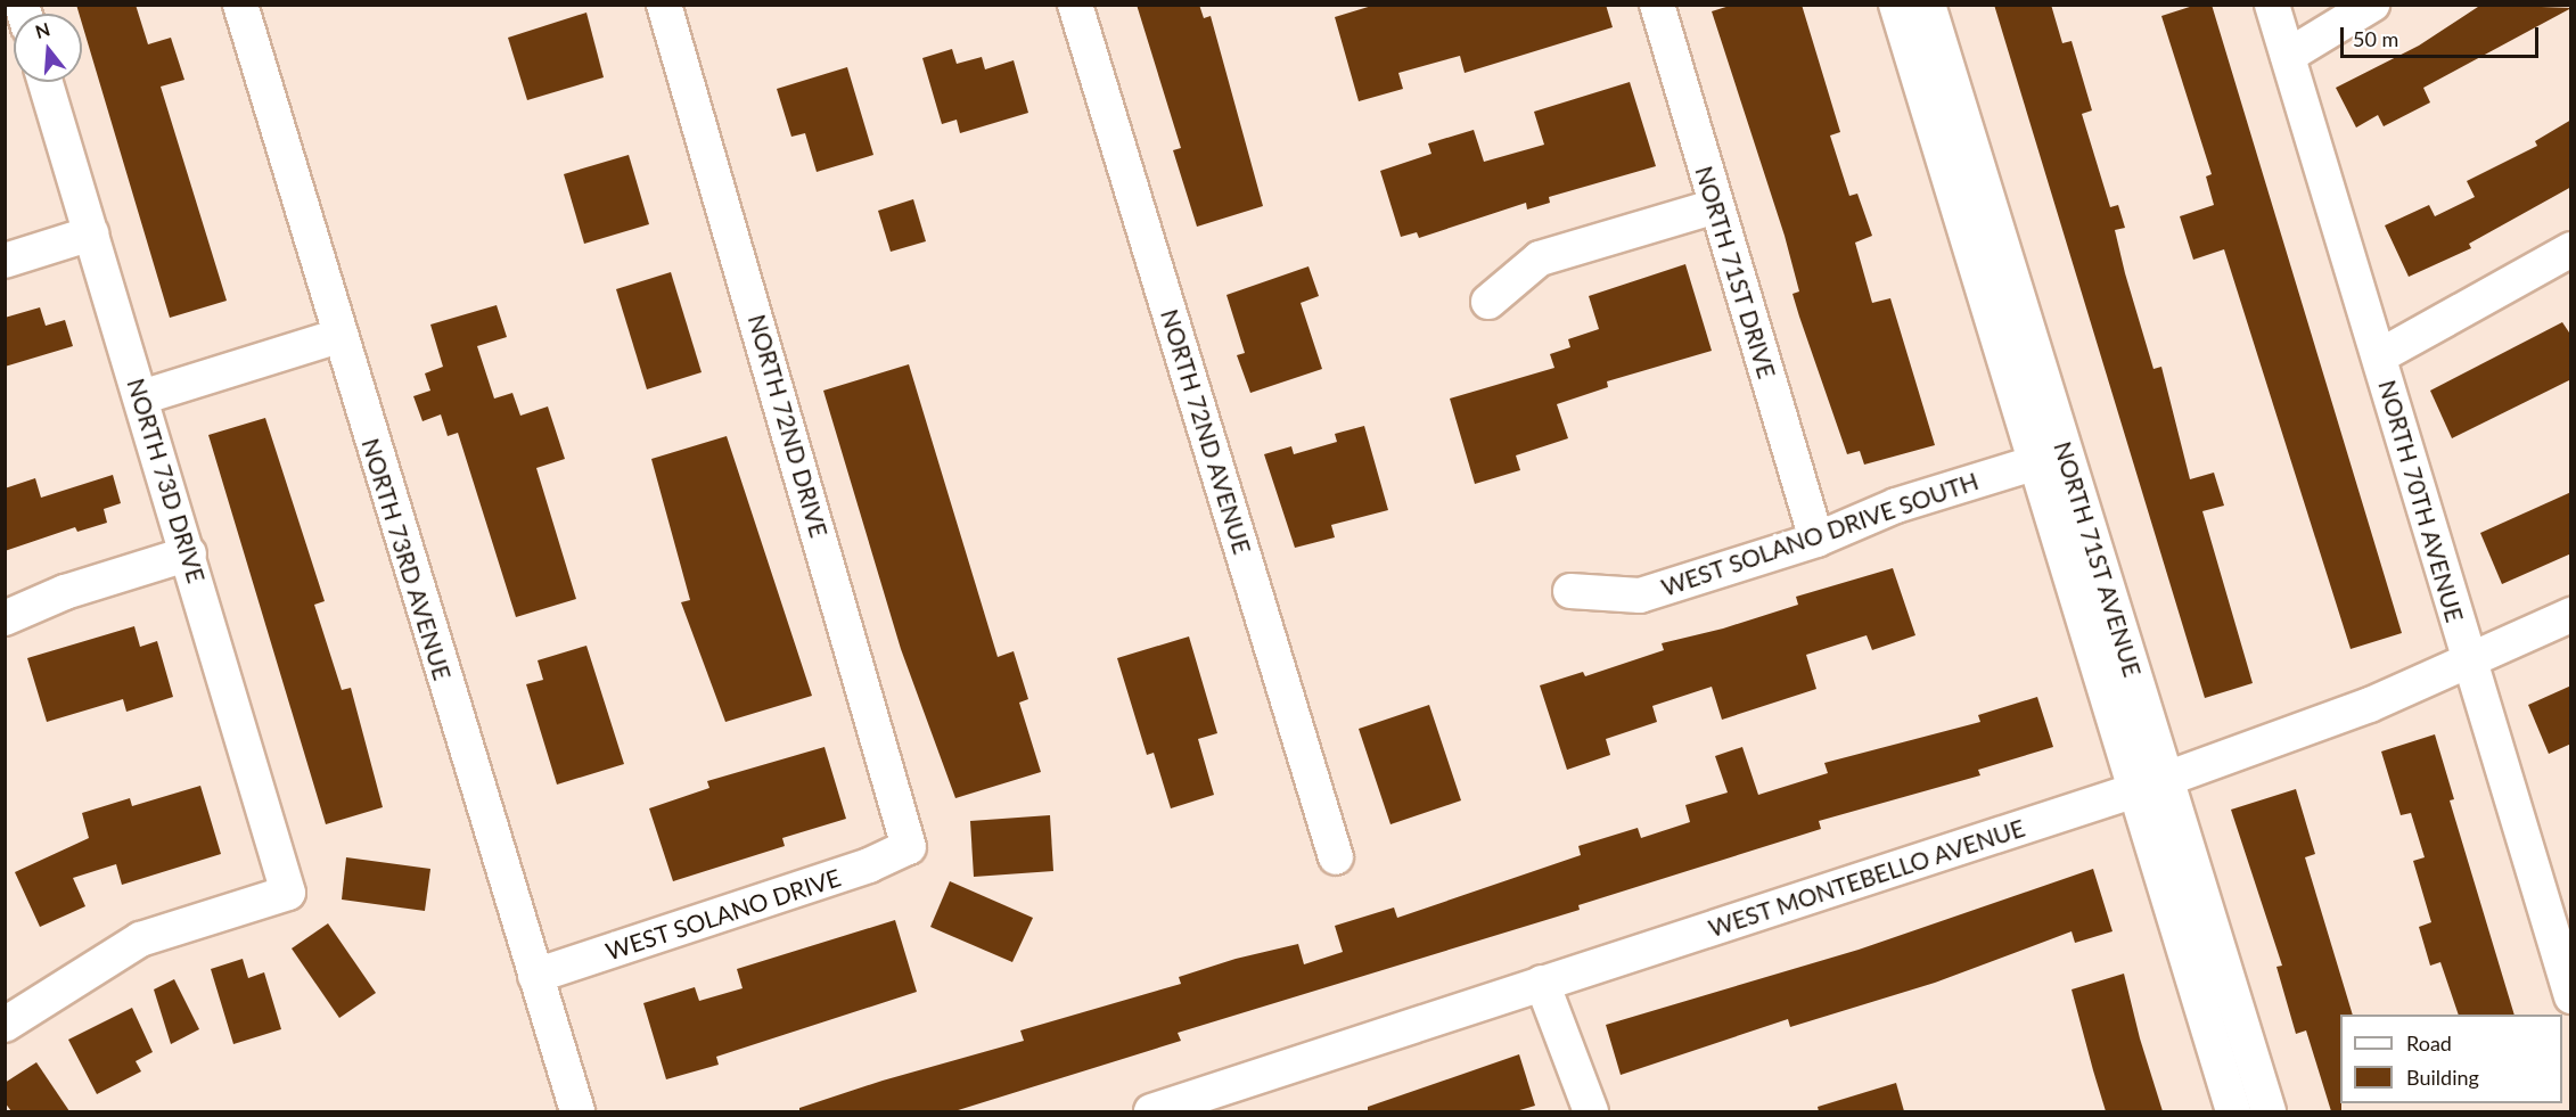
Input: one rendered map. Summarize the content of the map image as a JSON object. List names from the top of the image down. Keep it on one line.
{"streets":{"street":["NORTH 71ST DRIVE","NORTH 72ND DRIVE","NORTH 72ND AVENUE","NORTH 73D DRIVE","NORTH 70TH AVENUE","WEST SOLANO DRIVE SOUTH","NORTH 73RD AVENUE","NORTH 71ST AVENUE","WEST MONTEBELLO AVENUE","WEST SOLANO DRIVE"]},"crossings":[["NORTH 71ST DRIVE","WEST SOLANO DRIVE SOUTH"],["NORTH 72ND DRIVE","WEST SOLANO DRIVE"],["NORTH 70TH AVENUE","WEST MONTEBELLO AVENUE"],["WEST SOLANO DRIVE SOUTH","NORTH 71ST AVENUE"],["NORTH 73RD AVENUE","WEST SOLANO DRIVE"],["NORTH 71ST AVENUE","WEST MONTEBELLO AVENUE"]],"legend":["Road","Building"],"scale_bar":"50 m","north":"top"}
